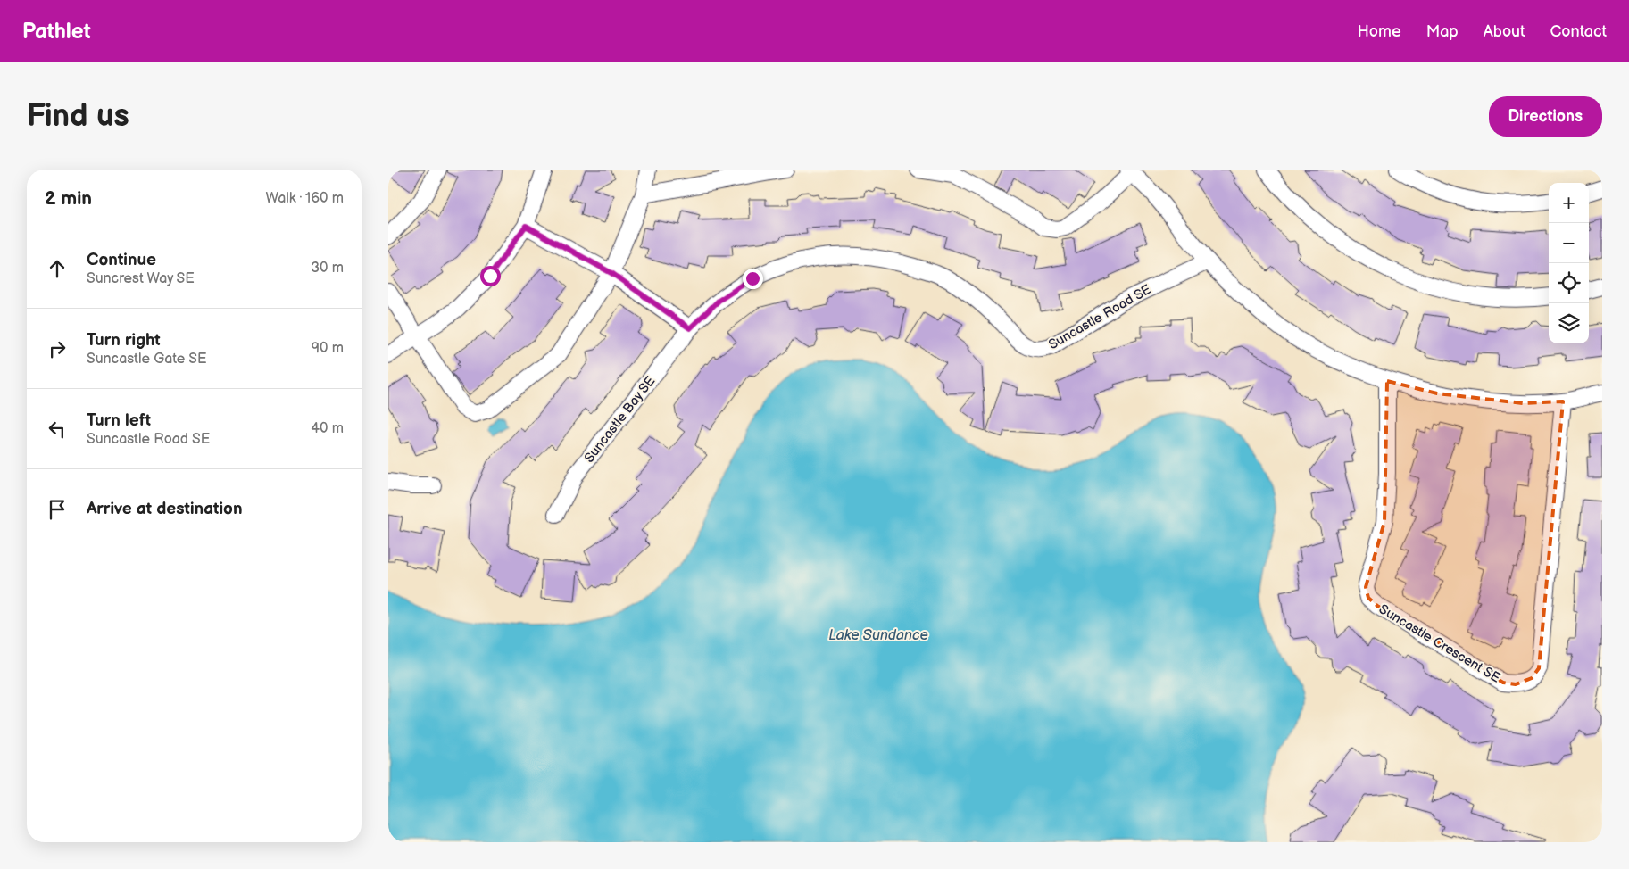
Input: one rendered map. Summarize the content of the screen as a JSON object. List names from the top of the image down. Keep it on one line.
{"streets":{"street":["Suncastle Road SE","Suncastle Bay SE","Suncastle Crescent SE"]},"crossings":[["Suncastle Road SE","Suncastle Bay SE"]],"water":["Lake Sundance"],"page":{"header":"Pathlet","nav":["Home","Map","About","Contact"],"buttons":"Directions","title":"Find us","heading":["2 min","Walk · 160 m"],"map_buttons":["+","−"],"list":[["Continue","Suncrest Way SE","30 m"],["Turn right","Suncastle Gate SE","90 m"],["Turn left","Suncastle Road SE","40 m"],"Arrive at destination"]}}
